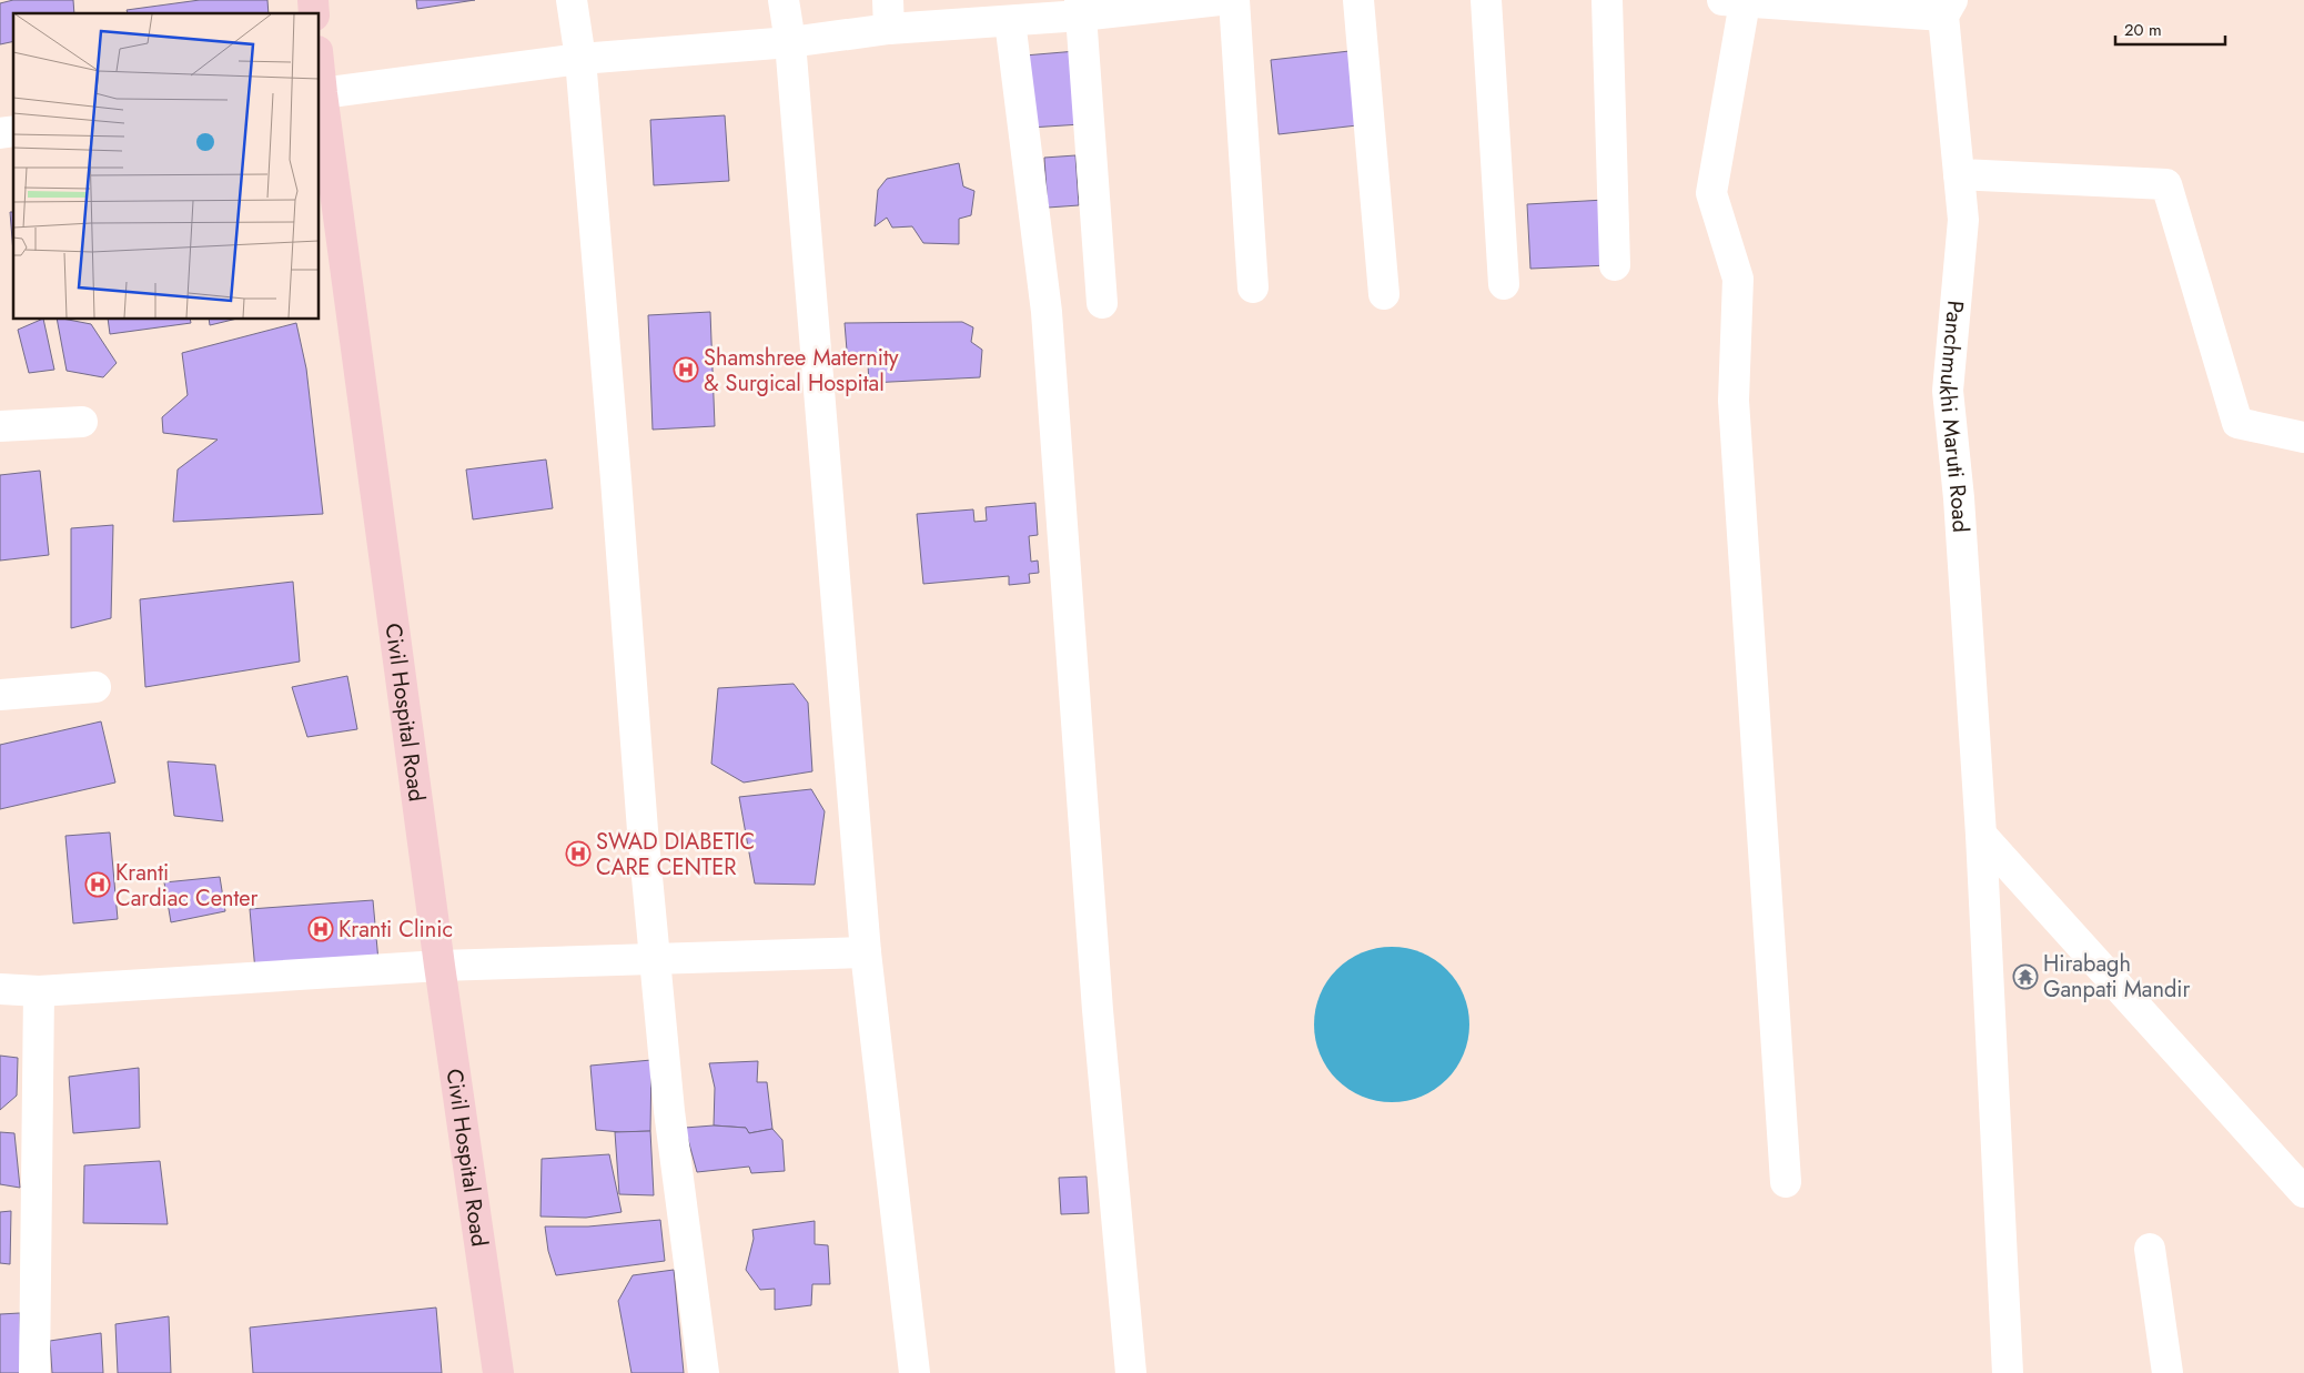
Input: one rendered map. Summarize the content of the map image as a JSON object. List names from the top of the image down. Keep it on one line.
{"streets":{"main road":["Civil Hospital Road"],"street":["Panchmukhi Maruti Road"]},"places":{"hospital":["Shamshree Maternity & Surgical Hospital","SWAD DIABETIC CARE CENTER","Kranti Cardiac Center","Kranti Clinic"],"temple":["Hirabagh Ganpati Mandir"]},"scale_bar":"20 m"}
